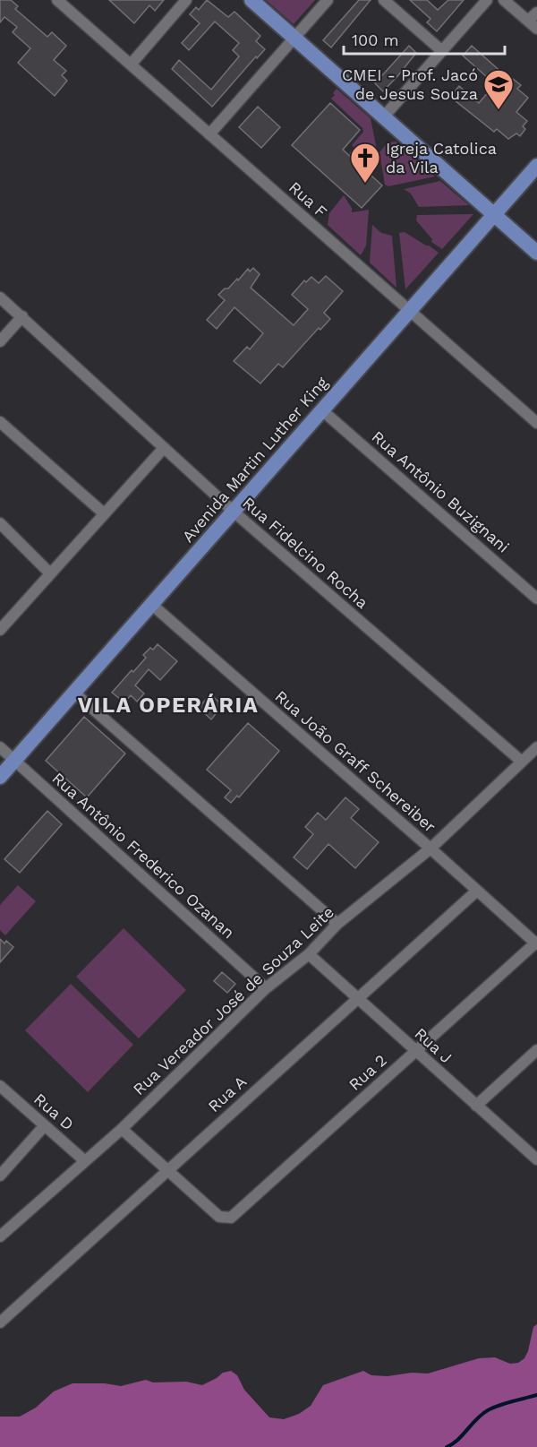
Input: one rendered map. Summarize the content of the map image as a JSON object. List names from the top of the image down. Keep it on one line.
{"streets":{"main road":["Avenida Martin Luther King"],"street":["Rua F","Rua Antônio Buzignani","Rua Fidelcino Rocha","Rua João Graff Schereiber","Rua Antônio Frederico Ozanan","Rua Vereador José de Souza Leite","Rua J","Rua 2","Rua A","Rua D"]},"crossings":[["Rua F","Avenida Martin Luther King"],["Avenida Martin Luther King","Rua Antônio Buzignani"],["Avenida Martin Luther King","Rua Fidelcino Rocha"],["Avenida Martin Luther King","Rua João Graff Schereiber"],["Avenida Martin Luther King","Rua Antônio Frederico Ozanan"],["Rua Fidelcino Rocha","Rua Vereador José de Souza Leite"],["Rua João Graff Schereiber","Rua Vereador José de Souza Leite"],["Rua João Graff Schereiber","Rua 2"],["Rua João Graff Schereiber","Rua A"],["Rua Antônio Frederico Ozanan","Rua Vereador José de Souza Leite"],["Rua Vereador José de Souza Leite","Rua J"],["Rua Vereador José de Souza Leite","Rua D"],["Rua J","Rua 2"],["Rua J","Rua A"],["Rua 2","Rua A"]],"districts":["VILA OPERÁRIA"],"places":{"school or university":["CMEI - Prof. Jacó de Jesus Souza"],"church":["Igreja Catolica da Vila"]},"scale_bar":"100 m"}
